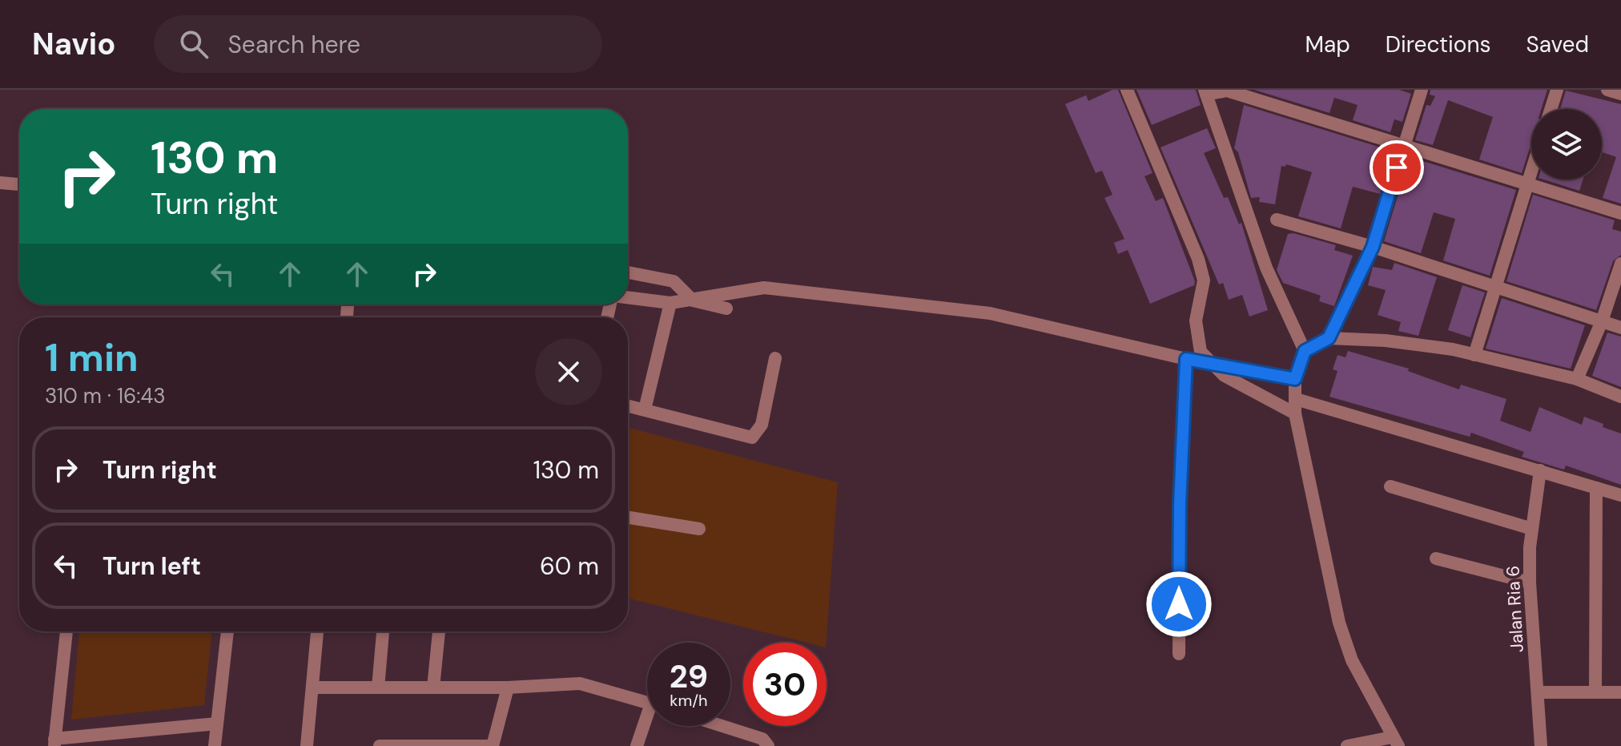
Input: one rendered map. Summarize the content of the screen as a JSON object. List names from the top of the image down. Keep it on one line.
{"streets":{"street":["Jalan Ria 6"]},"page":{"header":"Navio","search":"Search here","nav":["Map","Directions","Saved"],"turn":["130 m","Turn right"],"heading":["1 min","310 m · 16:43"],"list":[{"name":"Turn right","value":"130 m"},{"name":"Turn left","value":"60 m"}],"speed":"29 km/h","limit":"30"}}
